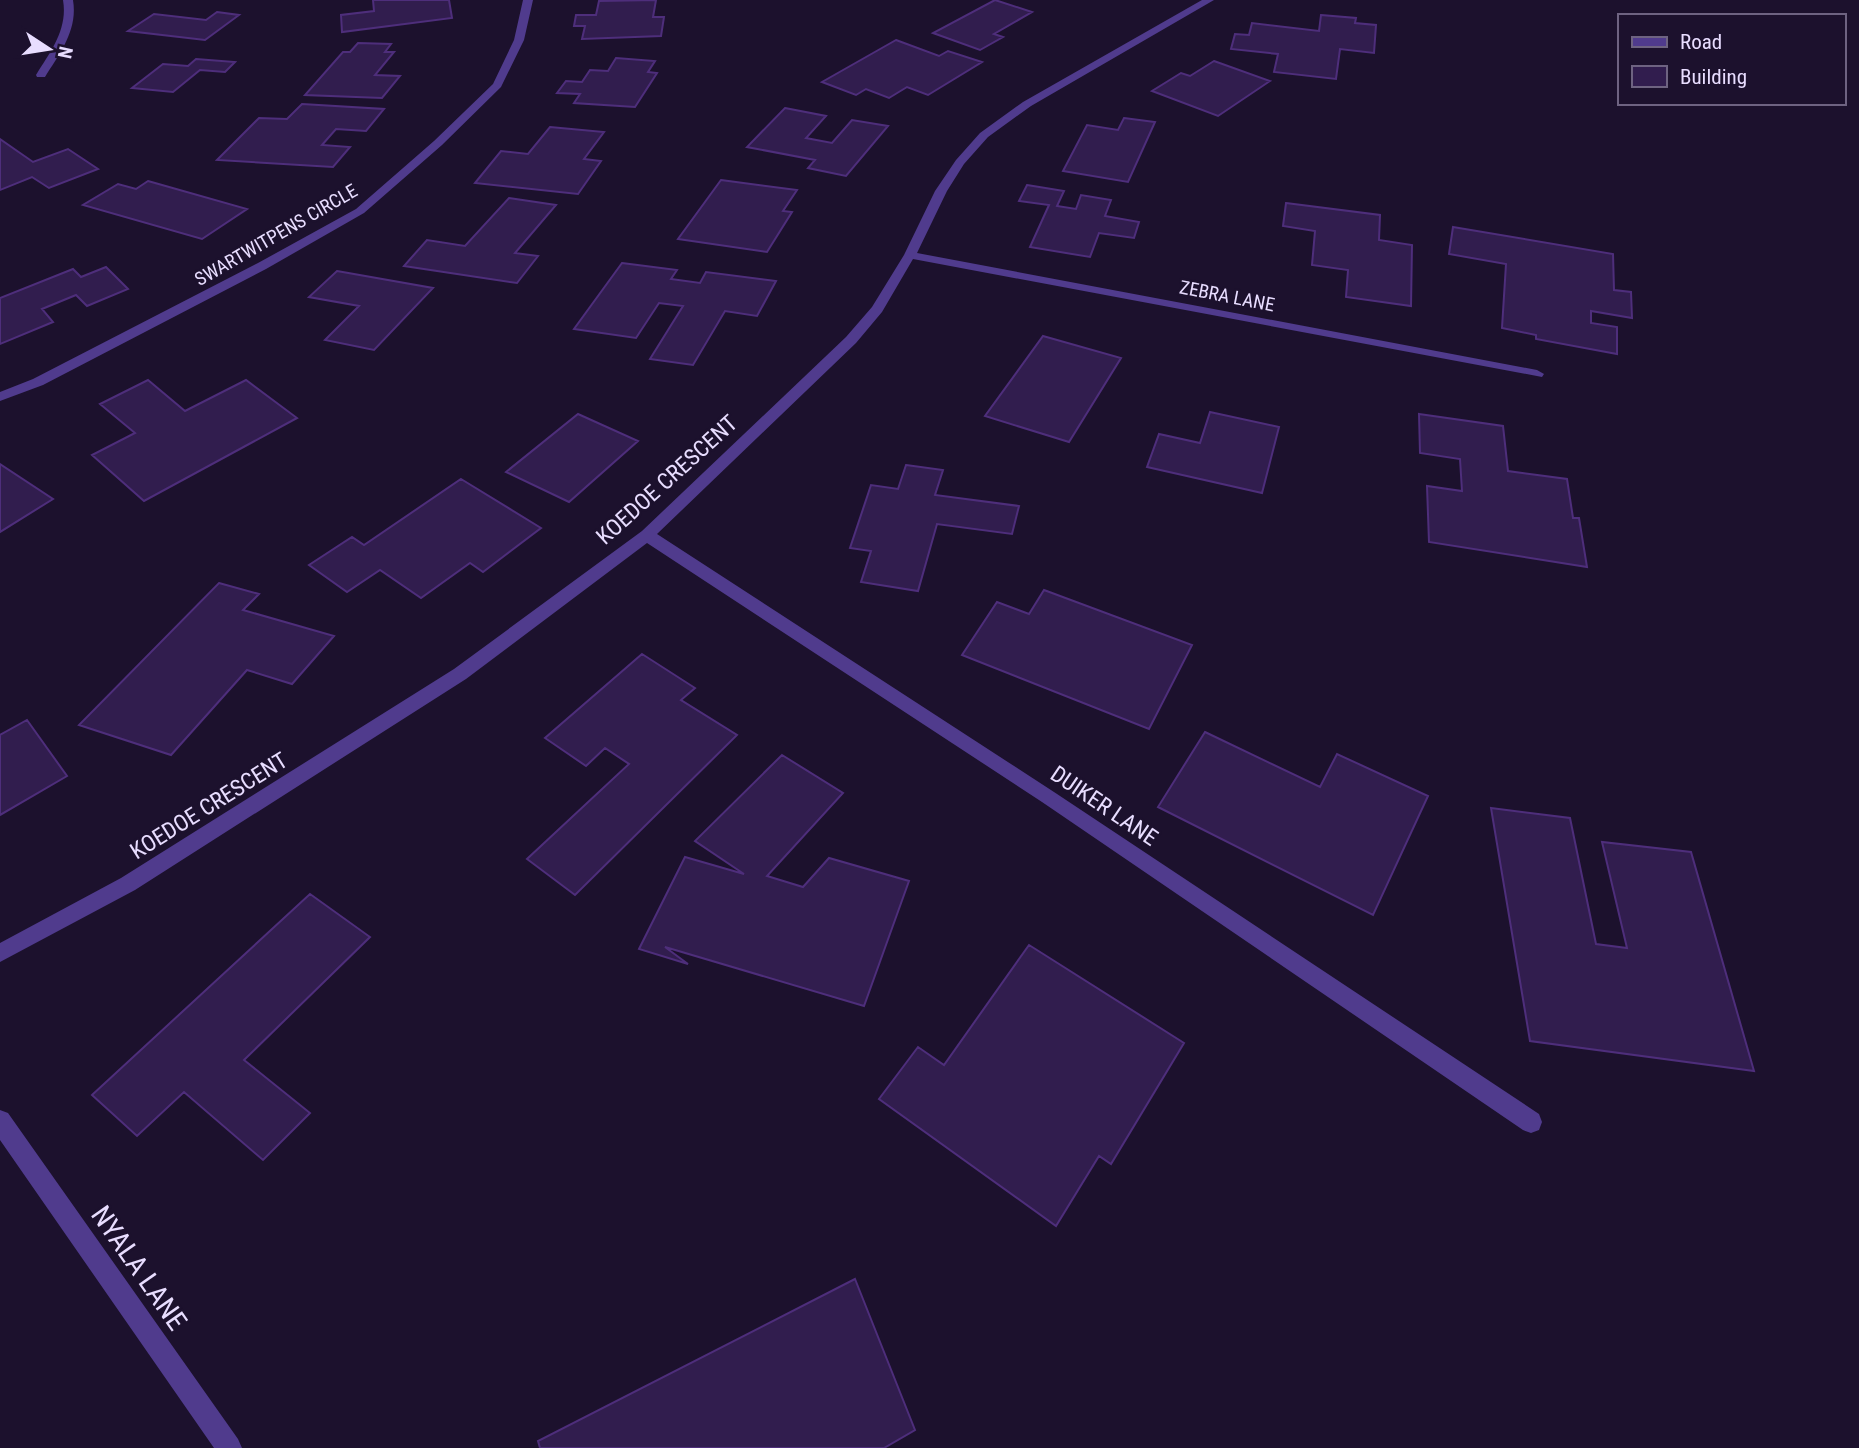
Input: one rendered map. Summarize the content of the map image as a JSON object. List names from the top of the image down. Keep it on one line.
{"streets":{"street":["SWARTWITPENS CIRCLE","ZEBRA LANE","KOEDOE CRESCENT","DUIKER LANE","NYALA LANE"]},"crossings":[["ZEBRA LANE","KOEDOE CRESCENT"],["KOEDOE CRESCENT","DUIKER LANE"]],"legend":["Road","Building"],"north":"right"}
